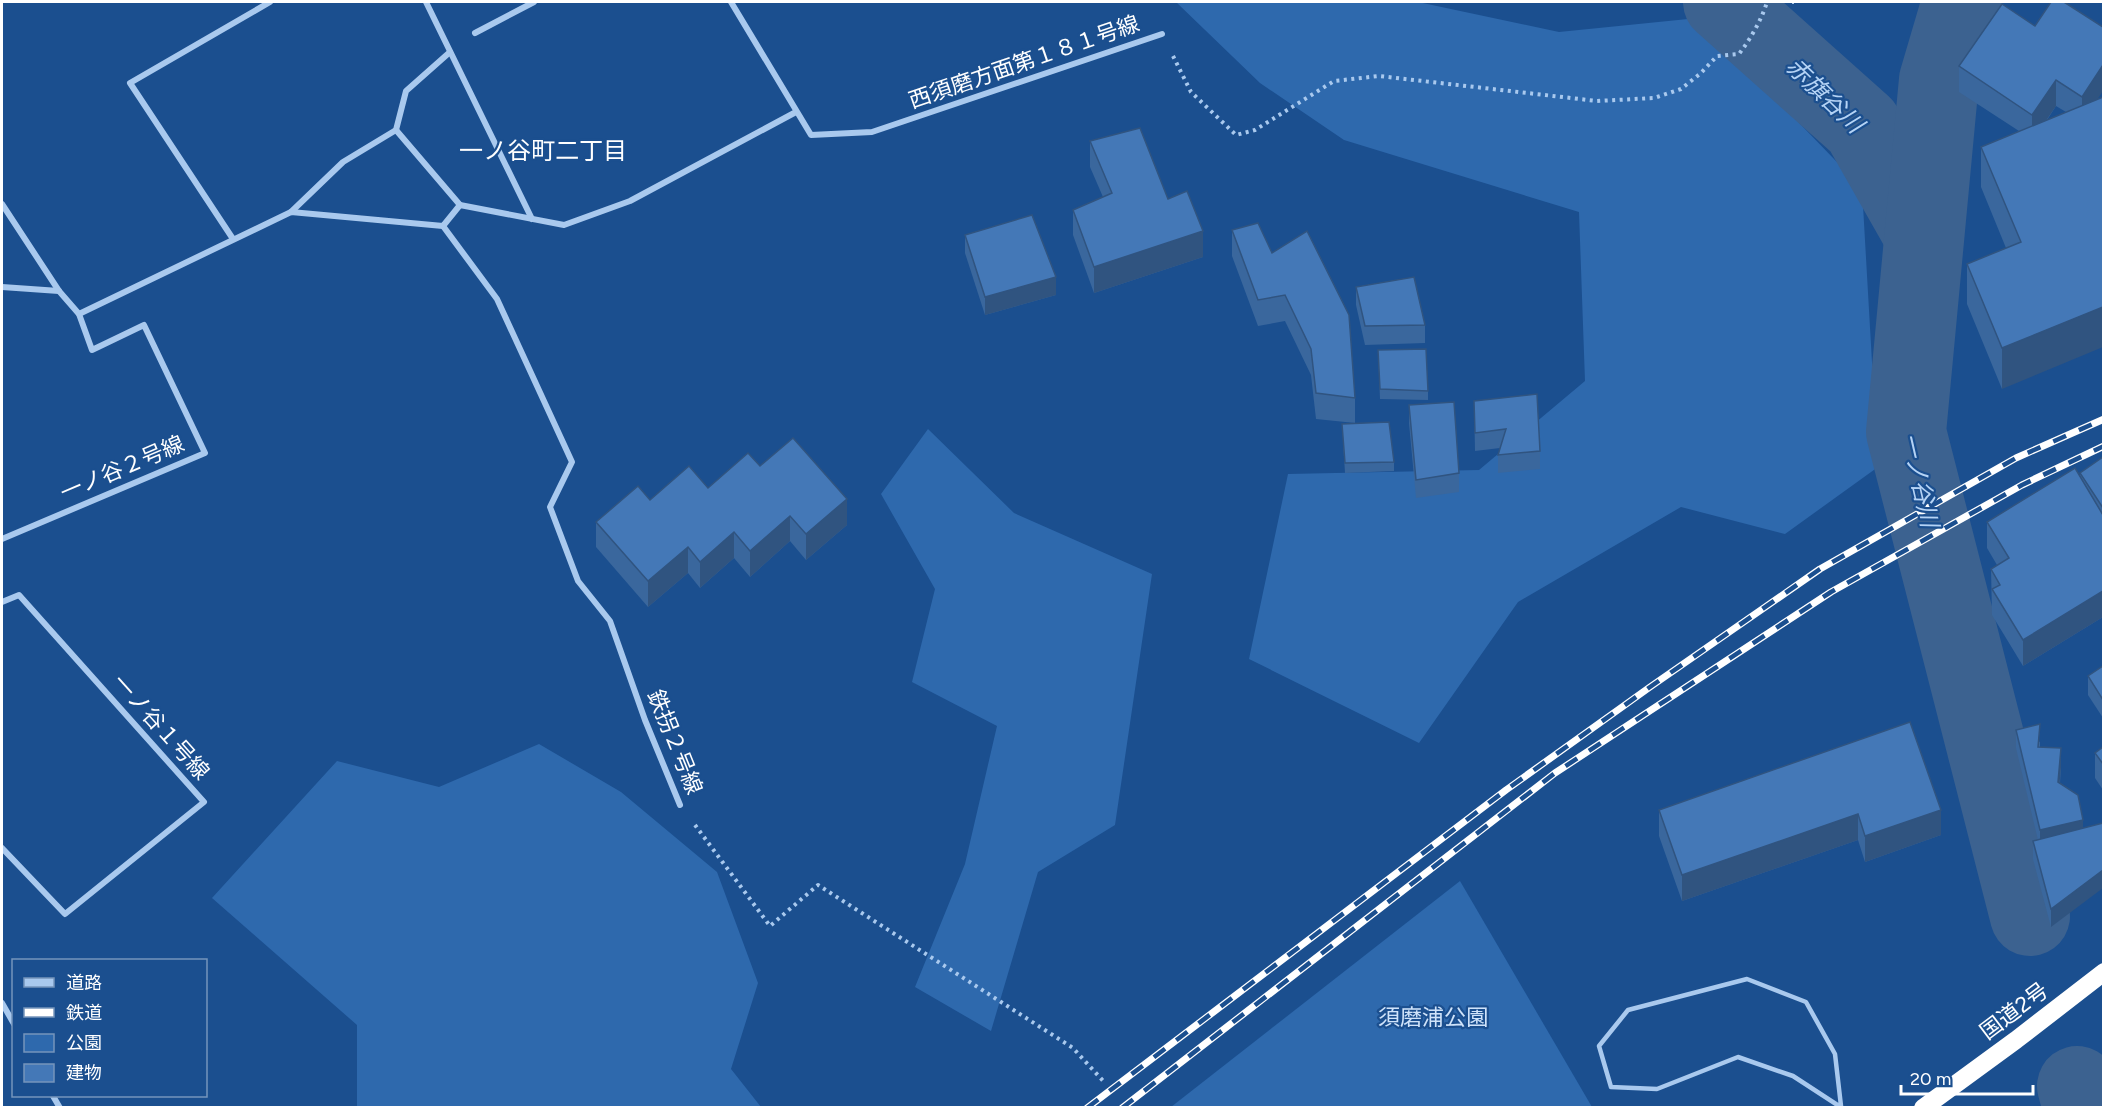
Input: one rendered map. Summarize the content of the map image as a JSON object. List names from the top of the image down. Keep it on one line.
{"streets":{"highway":["国道2号"],"street":["西須磨方面第１８１号線","一ノ谷２号線","一ノ谷１号線","鉄拐２号線"]},"districts":["一ノ谷町二丁目"],"water":["赤旗谷川","一ノ谷川"],"parks":["須磨浦公園"],"legend":["道路","鉄道","公園","建物"],"scale_bar":"20 m"}
